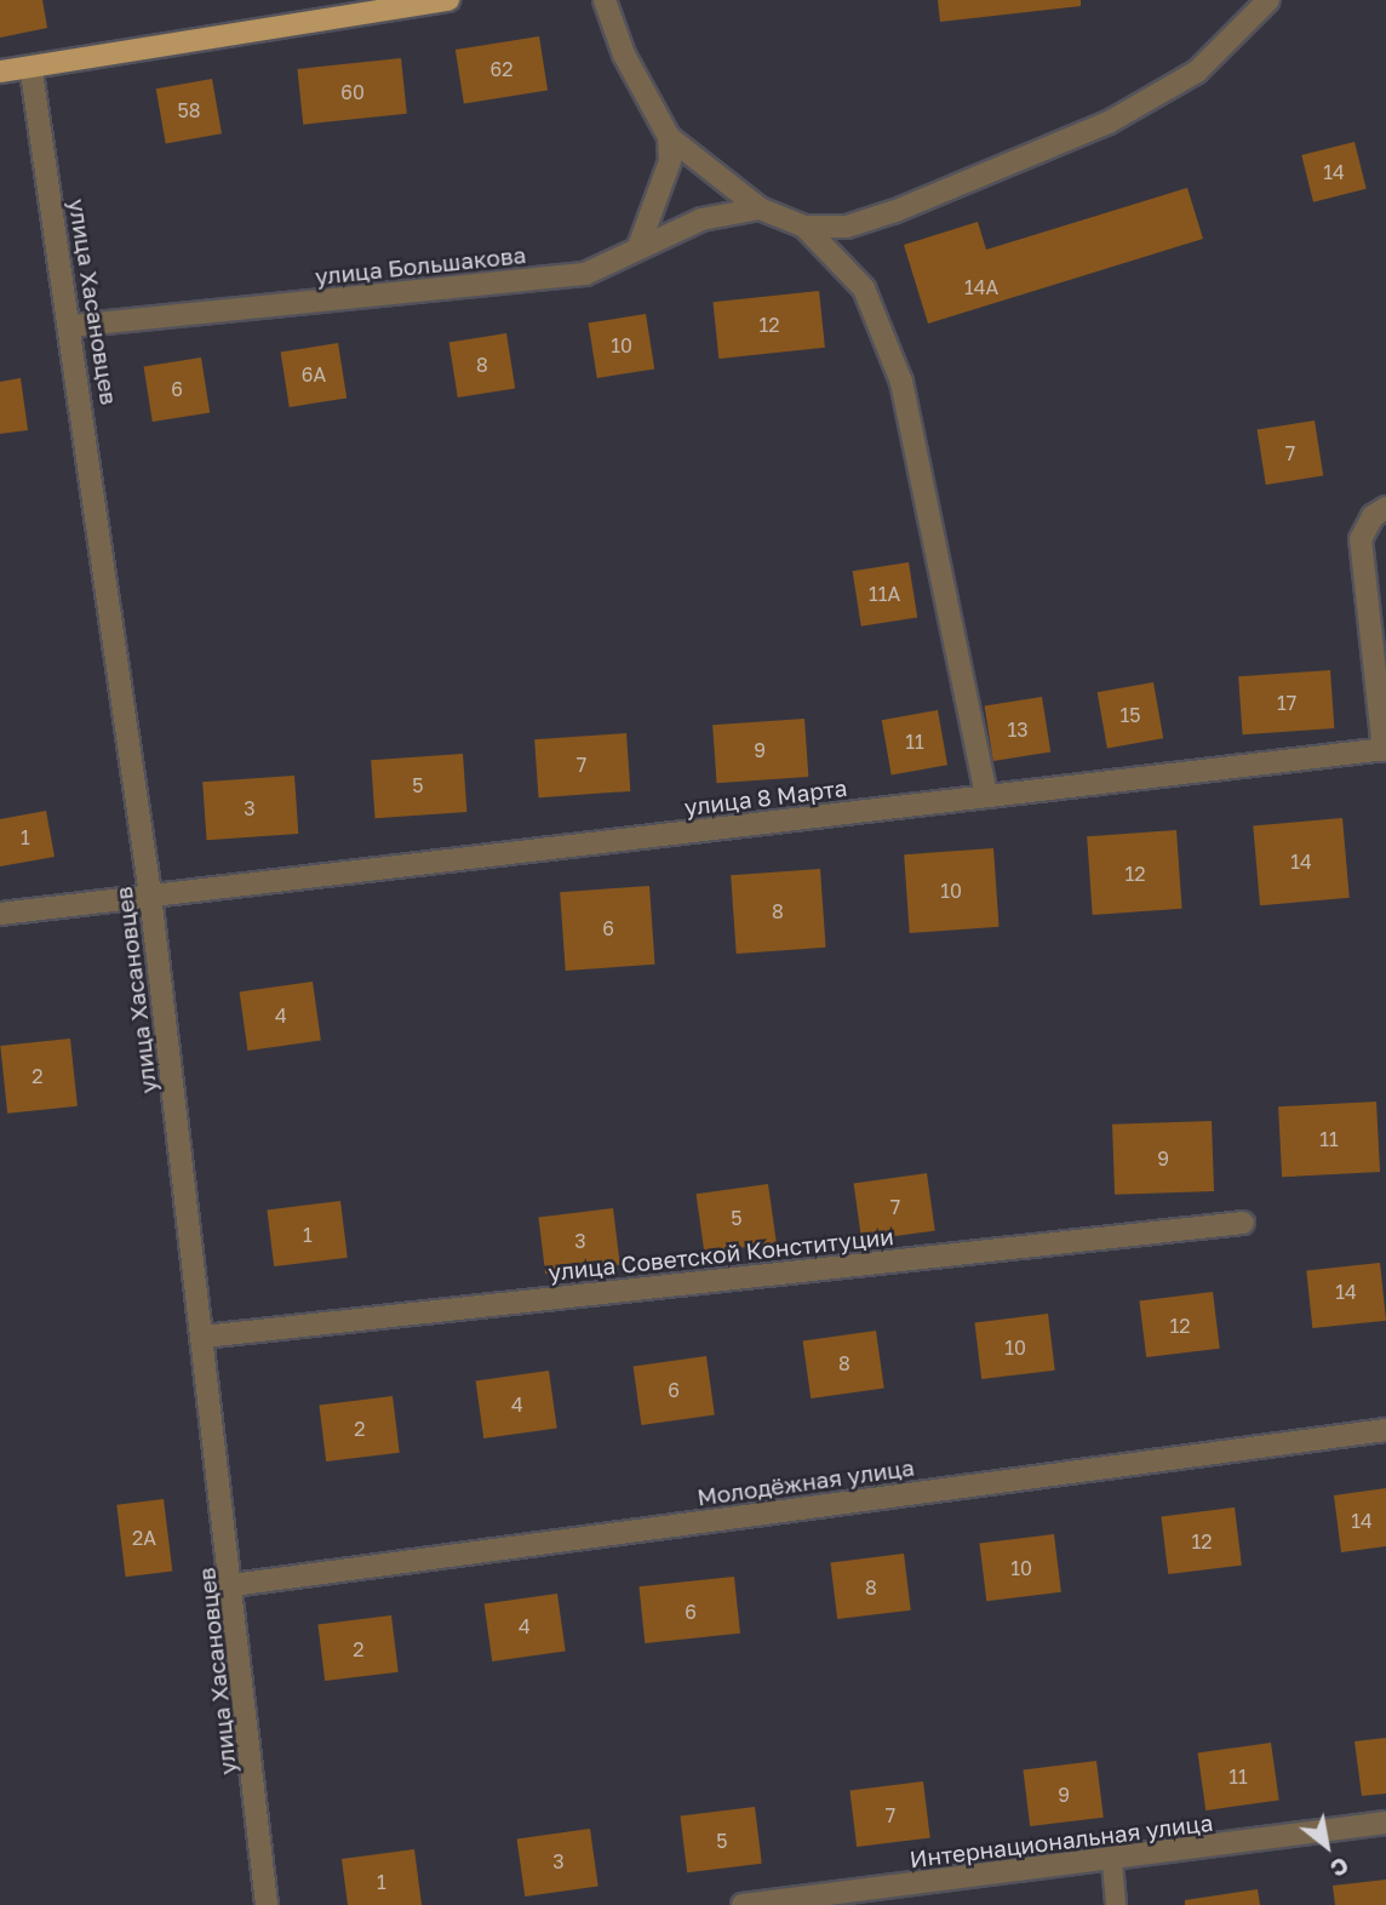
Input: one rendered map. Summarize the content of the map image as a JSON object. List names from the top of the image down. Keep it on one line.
{"streets":{"street":["улица Большакова","улица Хасановцев","улица 8 Марта","улица Советской Конституции","Молодёжная улица","Интернациональная улица"]},"crossings":[["улица Большакова","улица Хасановцев"],["улица Хасановцев","улица 8 Марта"],["улица Хасановцев","улица Советской Конституции"],["улица Хасановцев","Молодёжная улица"]],"house_numbers":["62","60","58","14","14А","12","10","8","6А","6","7","11А","17","15","13","11","9","7","5","3","1","14","12","10","8","6","4","2","11","9","7","5","1","3","14","12","10","8","6","4","2","14","2А","12","10","8","6","4","2","11","9","7","5","3","1"],"north":"bottom right"}
